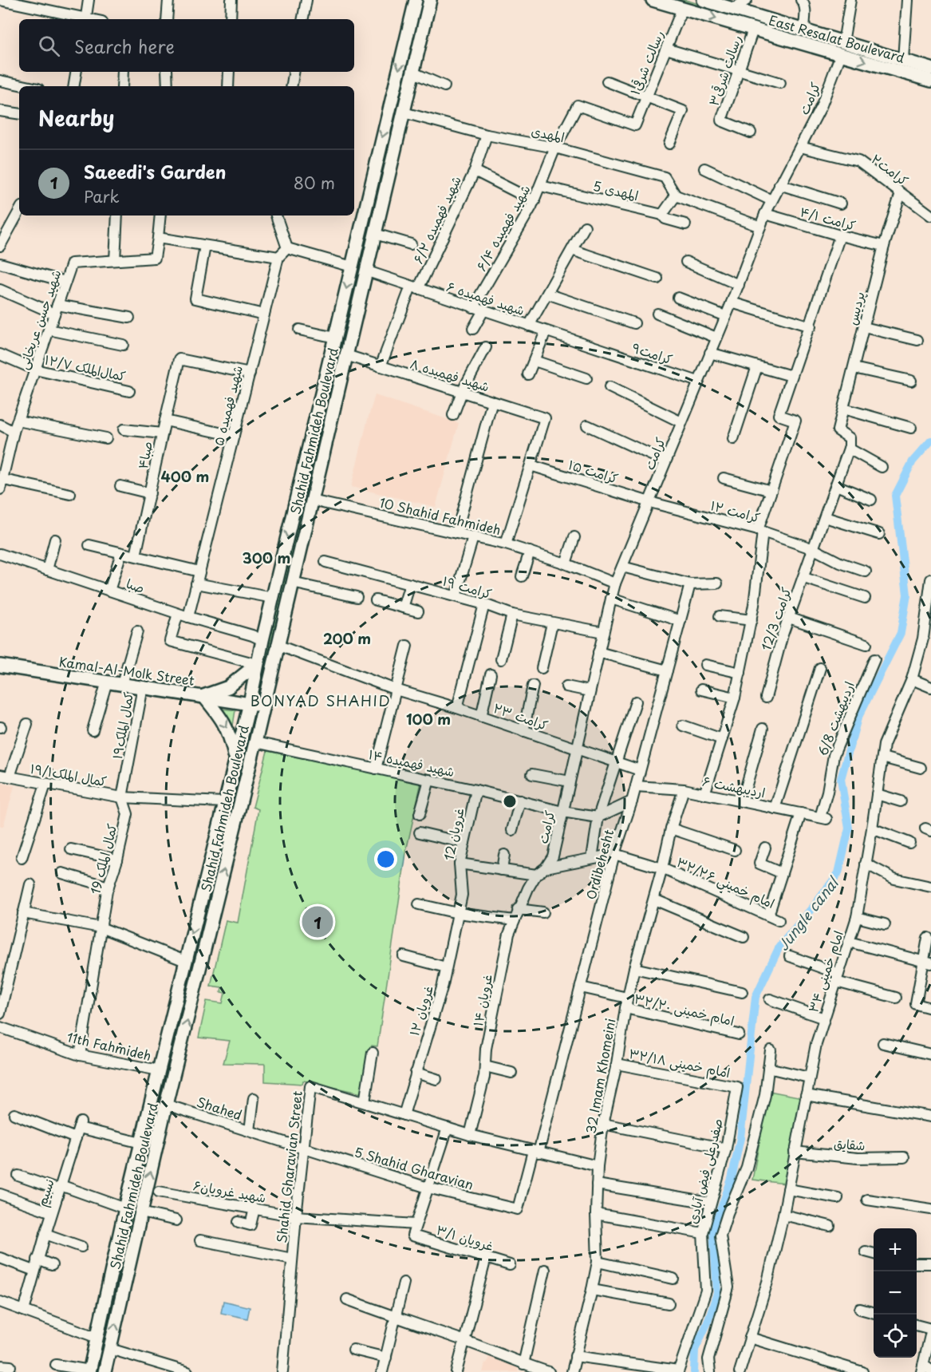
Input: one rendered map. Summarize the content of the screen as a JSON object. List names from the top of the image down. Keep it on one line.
{"streets":{"main road":["East Resalat Boulevard","Shahid Fahmideh Boulevard","Kamal-Al-Molk Street"],"street":["رسالت شرقی۱","رسالت شرقی۳","کرامت","المهدی","کرامت۲","المهدی 5","کرامت ۴/۱","شهید فهمیده ۶/۲","شهید فهمیده ۶/۴","شهید فهمیده ۶","پردیس","شهید حسن عربخانی","کرامت۹","کمال‌الملک ۱۲/۷","شهید فهمیده ۸","شهید فهمیده ۵","صبا۴","کرامت ۱۵","کرامت ۱۲","10 Shahid Fahmideh","صبا","کرامت ۱۹","کرامت 12/3","کرامت ۲۳","اردیبهشت 6/8","کمال الملک۱۹","شهید فهمیده ۱۴","کمال الملک۱۹/۱","اردیبهشت ۶","غرویان 12","کمال الملک 19","Ordibehesht","امام خمینی ۳۲/۲۶","امام خمینی ۳۴","غرویان ۱۴","امام خمینی ۳۲/۲۰","غرویان ۱۲","11th Fahmideh","امام خمینی ۳۲/۱۸","32 Imam Khomeini","Shahed","شقایق","Shahid Gharavian Street","5 Shahid Gharavian","صفدرعلی فیض آبادی","شهید غرویان۶","نسیم","غرویان ۳/۱"]},"crossings":[["East Resalat Boulevard","رسالت شرقی۱"],["East Resalat Boulevard","رسالت شرقی۳"],["East Resalat Boulevard","کرامت"],["رسالت شرقی۱","شهید فهمیده ۶/۴"],["کرامت","کرامت۲"],["کرامت","کرامت ۴/۱"],["کرامت","کرامت۹"],["کرامت","کرامت ۱۵"],["کرامت","کرامت ۱۲"],["کرامت","10 Shahid Fahmideh"],["کرامت","کرامت ۱۹"],["کرامت","کرامت ۲۳"],["کرامت","شهید فهمیده ۱۴"],["کرامت","غرویان ۱۴"],["المهدی","شهید فهمیده ۶/۴"],["المهدی","Shahid Fahmideh Boulevard"],["کرامت۲","پردیس"],["المهدی 5","شهید فهمیده ۶/۴"],["کرامت ۴/۱","پردیس"],["شهید فهمیده ۶/۲","شهید فهمیده ۶/۴"],["شهید فهمیده ۶/۲","شهید فهمیده ۶"],["شهید فهمیده ۶/۲","شهید فهمیده ۸"],["شهید فهمیده ۶/۴","شهید فهمیده ۶"],["شهید فهمیده ۶","کرامت۹"],["شهید فهمیده ۶","Shahid Fahmideh Boulevard"],["پردیس","کرامت 12/3"],["شهید حسن عربخانی","کمال‌الملک ۱۲/۷"],["شهید فهمیده ۸","Shahid Fahmideh Boulevard"],["شهید فهمیده ۸","کرامت ۱۵"],["شهید فهمیده ۵","Shahid Fahmideh Boulevard"],["شهید فهمیده ۵","صبا۴"],["شهید فهمیده ۵","صبا"],["Shahid Fahmideh Boulevard","10 Shahid Fahmideh"],["Shahid Fahmideh Boulevard","صبا"],["Shahid Fahmideh Boulevard","Kamal-Al-Molk Street"],["Shahid Fahmideh Boulevard","کرامت ۲۳"],["Shahid Fahmideh Boulevard","شهید فهمیده ۱۴"],["Shahid Fahmideh Boulevard","کمال الملک۱۹/۱"],["Shahid Fahmideh Boulevard","11th Fahmideh"],["Shahid Fahmideh Boulevard","Shahed"],["Shahid Fahmideh Boulevard","نسیم"],["کرامت ۱۵","کرامت ۱۲"],["کرامت ۱۲","کرامت 12/3"],["Kamal-Al-Molk Street","کمال الملک۱۹"],["کرامت ۲۳","Ordibehesht"],["اردیبهشت 6/8","اردیبهشت ۶"],["کمال الملک۱۹","کمال الملک۱۹/۱"],["کمال الملک۱۹","کمال الملک 19"],["شهید فهمیده ۱۴","غرویان 12"],["کمال الملک۱۹/۱","کمال الملک 19"],["اردیبهشت ۶","Ordibehesht"],["اردیبهشت ۶","32 Imam Khomeini"],["غرویان 12","غرویان ۱۲"],["کمال الملک 19","11th Fahmideh"],["Ordibehesht","امام خمینی ۳۲/۲۶"],["Ordibehesht","Shahid Gharavian Street"],["Ordibehesht","5 Shahid Gharavian"],["امام خمینی ۳۲/۲۶","32 Imam Khomeini"],["امام خمینی ۳۴","شقایق"],["غرویان ۱۴","Shahid Gharavian Street"],["امام خمینی ۳۲/۲۰","32 Imam Khomeini"],["غرویان ۱۲","Shahid Gharavian Street"],["امام خمینی ۳۲/۱۸","32 Imam Khomeini"],["امام خمینی ۳۲/۱۸","صفدرعلی فیض آبادی"],["32 Imam Khomeini","Shahid Gharavian Street"],["Shahed","Shahid Gharavian Street"],["Shahed","5 Shahid Gharavian"],["Shahid Gharavian Street","5 Shahid Gharavian"],["Shahid Gharavian Street","شهید غرویان۶"],["شهید غرویان۶","غرویان ۳/۱"]],"districts":["BONYAD SHAHID"],"water":["Jungle canal"],"page":{"search":"Search here","heading":"Nearby","list":[{"mark":"1","name":"Saeedi's Garden","note":"Park","value":"80 m"}],"pins":"1","map_buttons":["+","−"]},"rings":["400 m","300 m","200 m","100 m"]}
